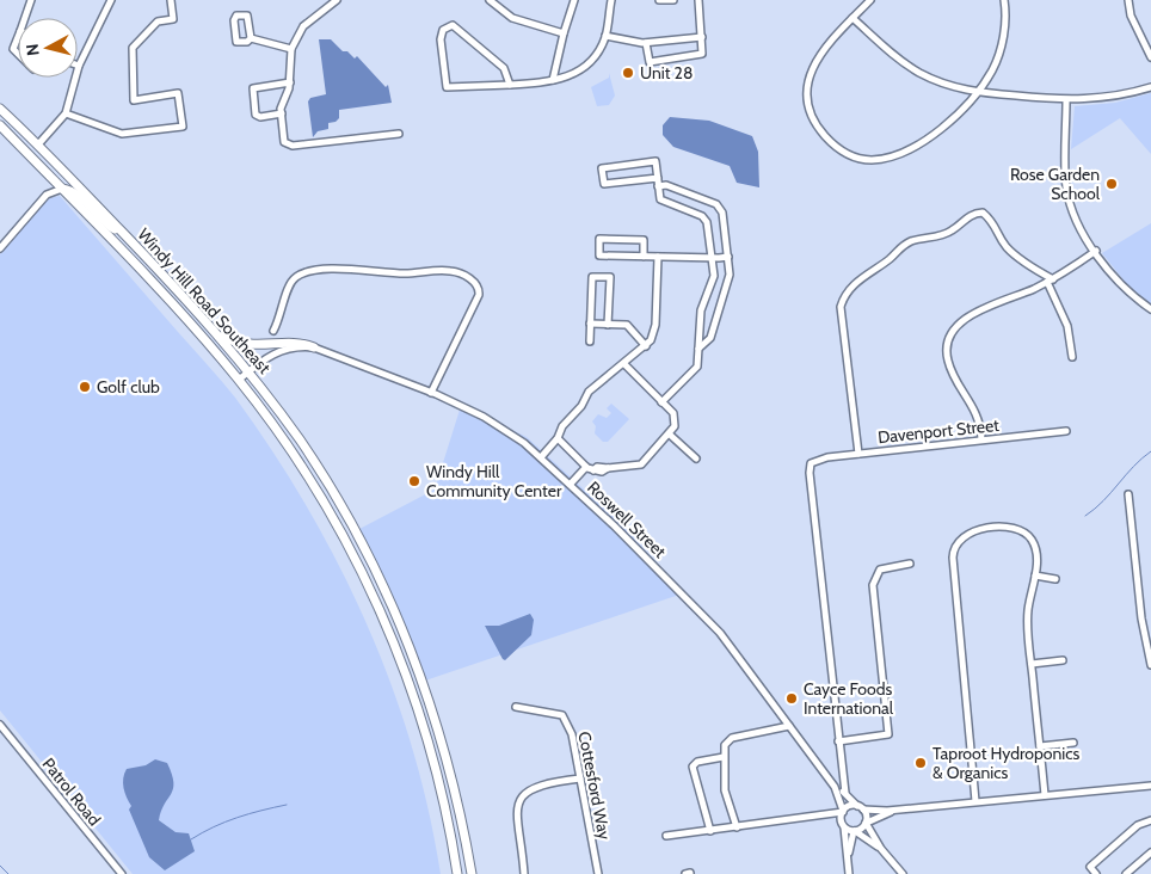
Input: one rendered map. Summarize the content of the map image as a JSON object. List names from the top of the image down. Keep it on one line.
{"streets":{"main road":["Windy Hill Road Southeast"],"street":["Davenport Street","Roswell Street","Cottesford Way","Patrol Road"]},"crossings":[["Windy Hill Road Southeast","Roswell Street"]],"places":["Unit 28","Rose Garden School","Golf club","Windy Hill Community Center","Cayce Foods International","Taproot Hydroponics & Organics"],"north":"left"}
